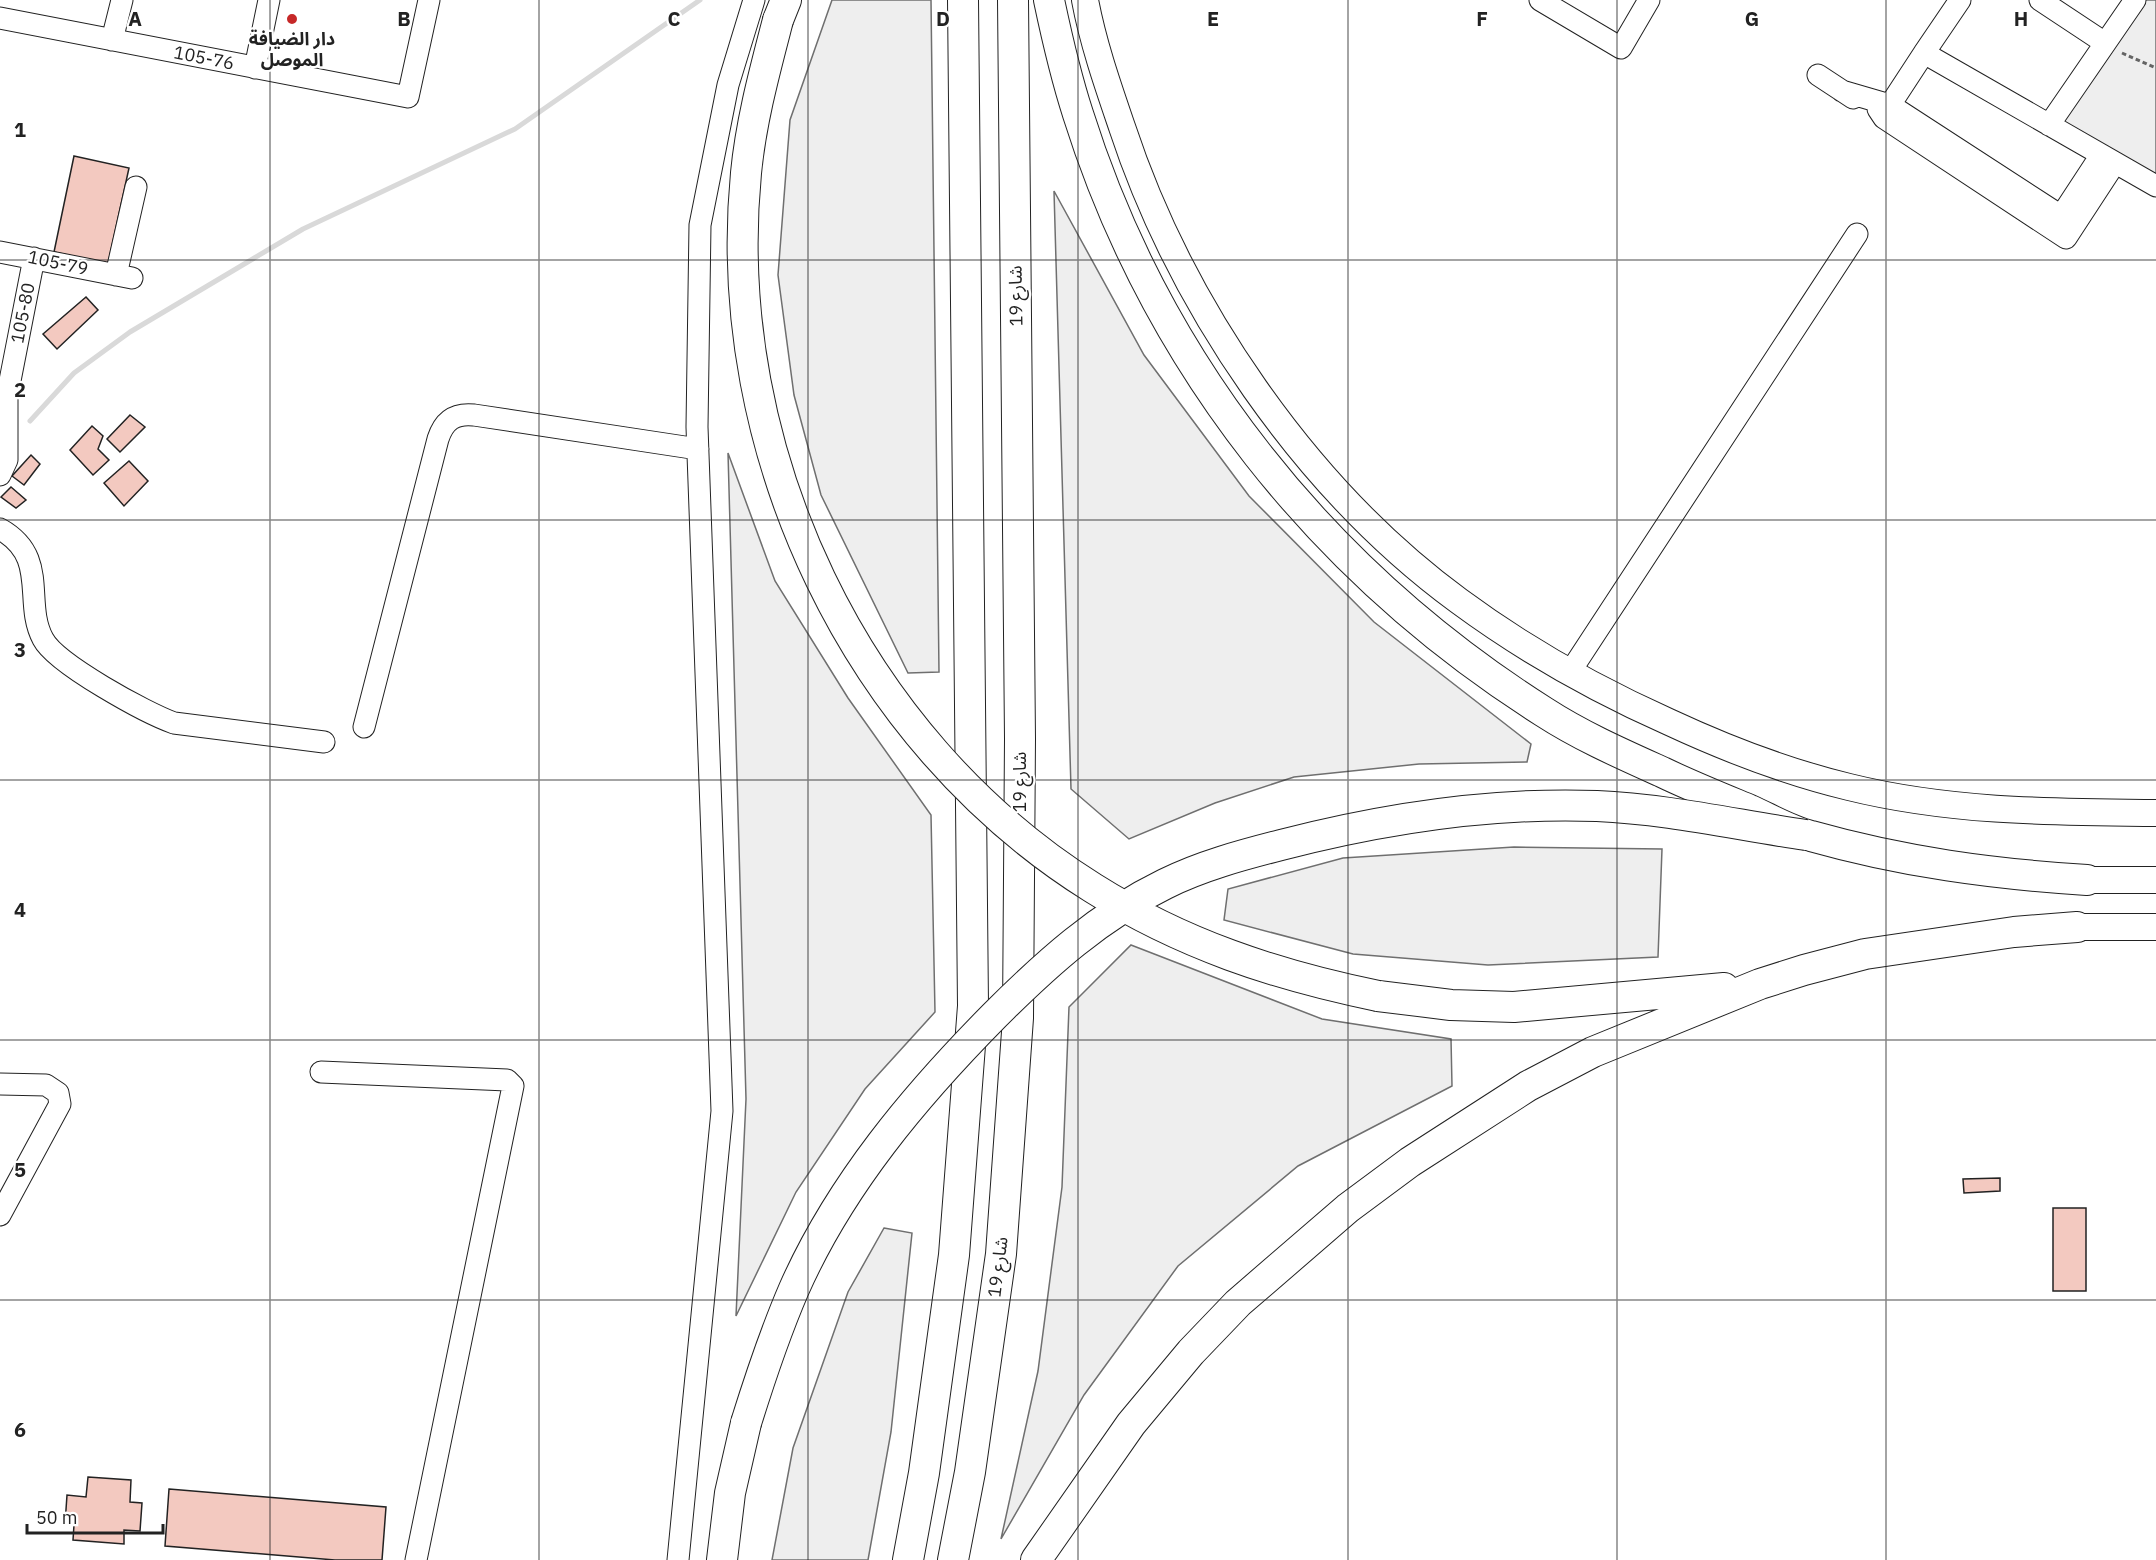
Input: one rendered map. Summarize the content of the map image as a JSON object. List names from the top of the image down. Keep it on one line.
{"streets":{"highway":["شارع 19"],"street":["105-76","105-79","105-80"]},"crossings":[["105-79","105-80"]],"places":["دار الضيافة الموصل"],"scale_bar":"50 m","grid":{"columns":["A","B","C","D","E","F","G","H"],"rows":["1","2","3","4","5","6"]}}
